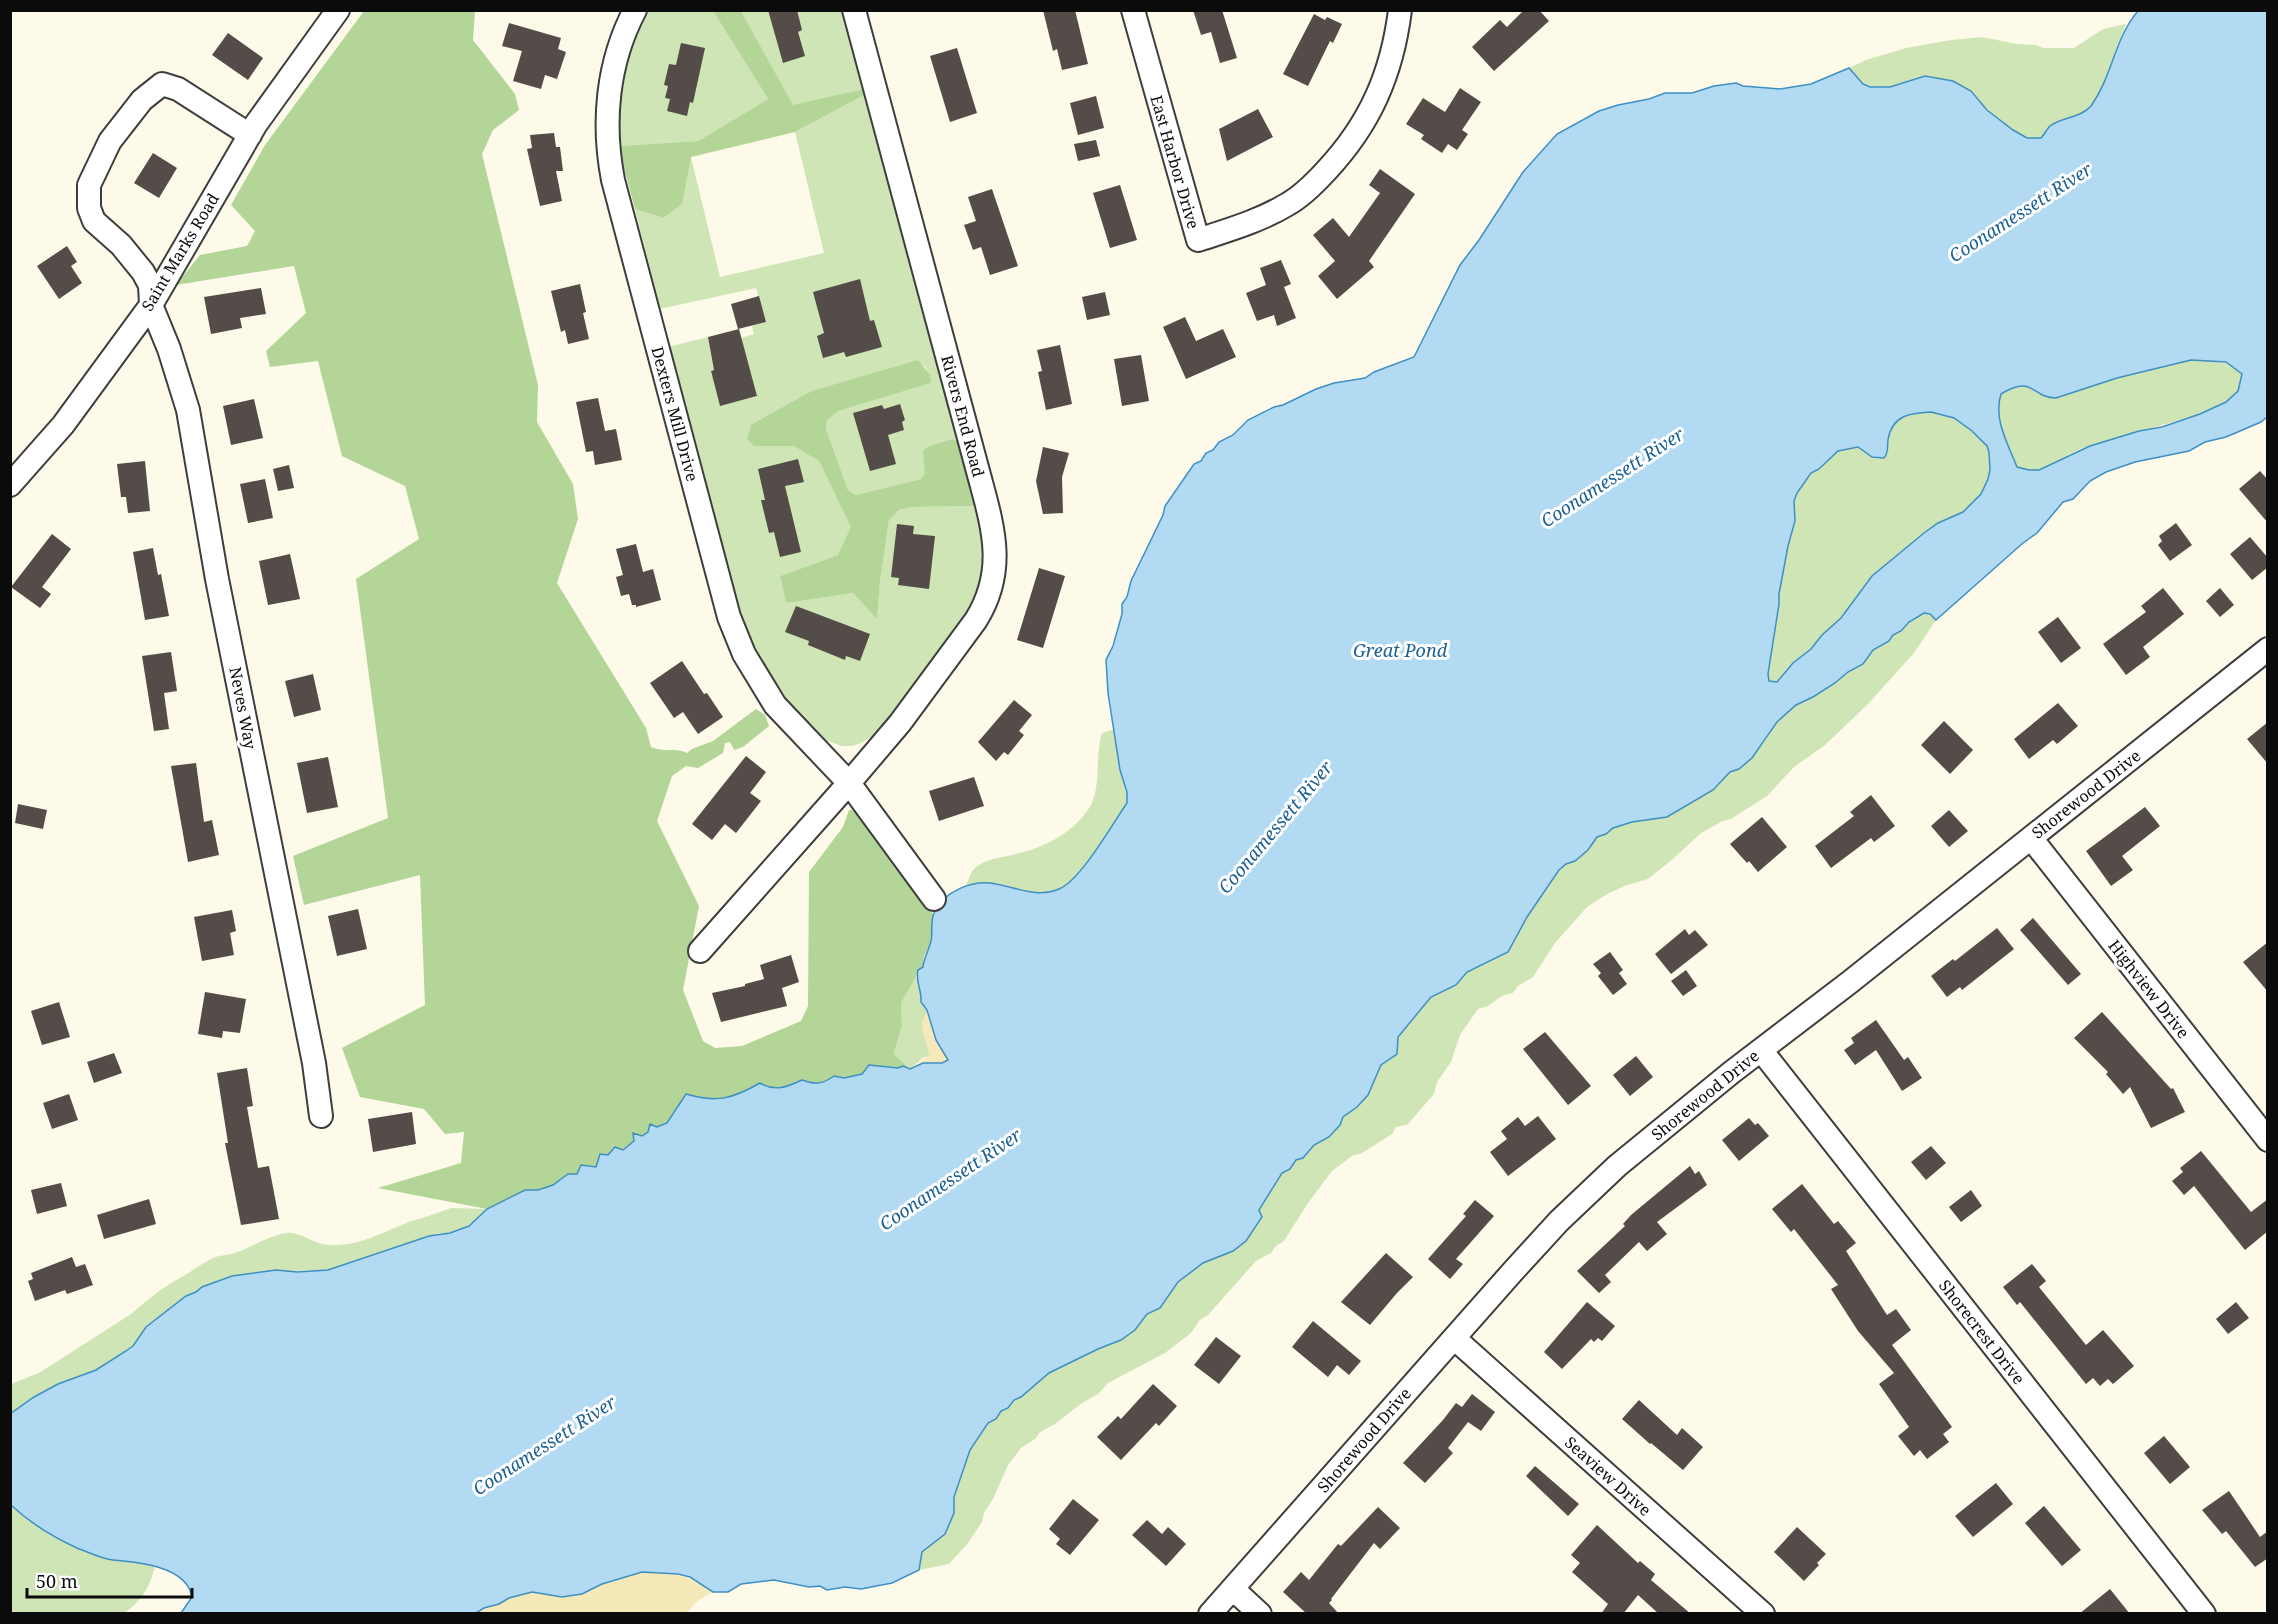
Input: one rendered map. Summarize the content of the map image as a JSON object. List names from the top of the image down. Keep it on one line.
{"streets":{"street":["East Harbor Drive","Saint Marks Road","Dexters Mill Drive","Rivers End Road","Neves Way","Shorewood Drive","Highview Drive","Shorecrest Drive","Seaview Drive"]},"crossings":[["Saint Marks Road","Neves Way"],["Dexters Mill Drive","Rivers End Road"],["Shorewood Drive","Highview Drive"],["Shorewood Drive","Shorecrest Drive"],["Shorewood Drive","Seaview Drive"]],"water":["Coonamessett River","Great Pond"],"scale_bar":"50 m"}
